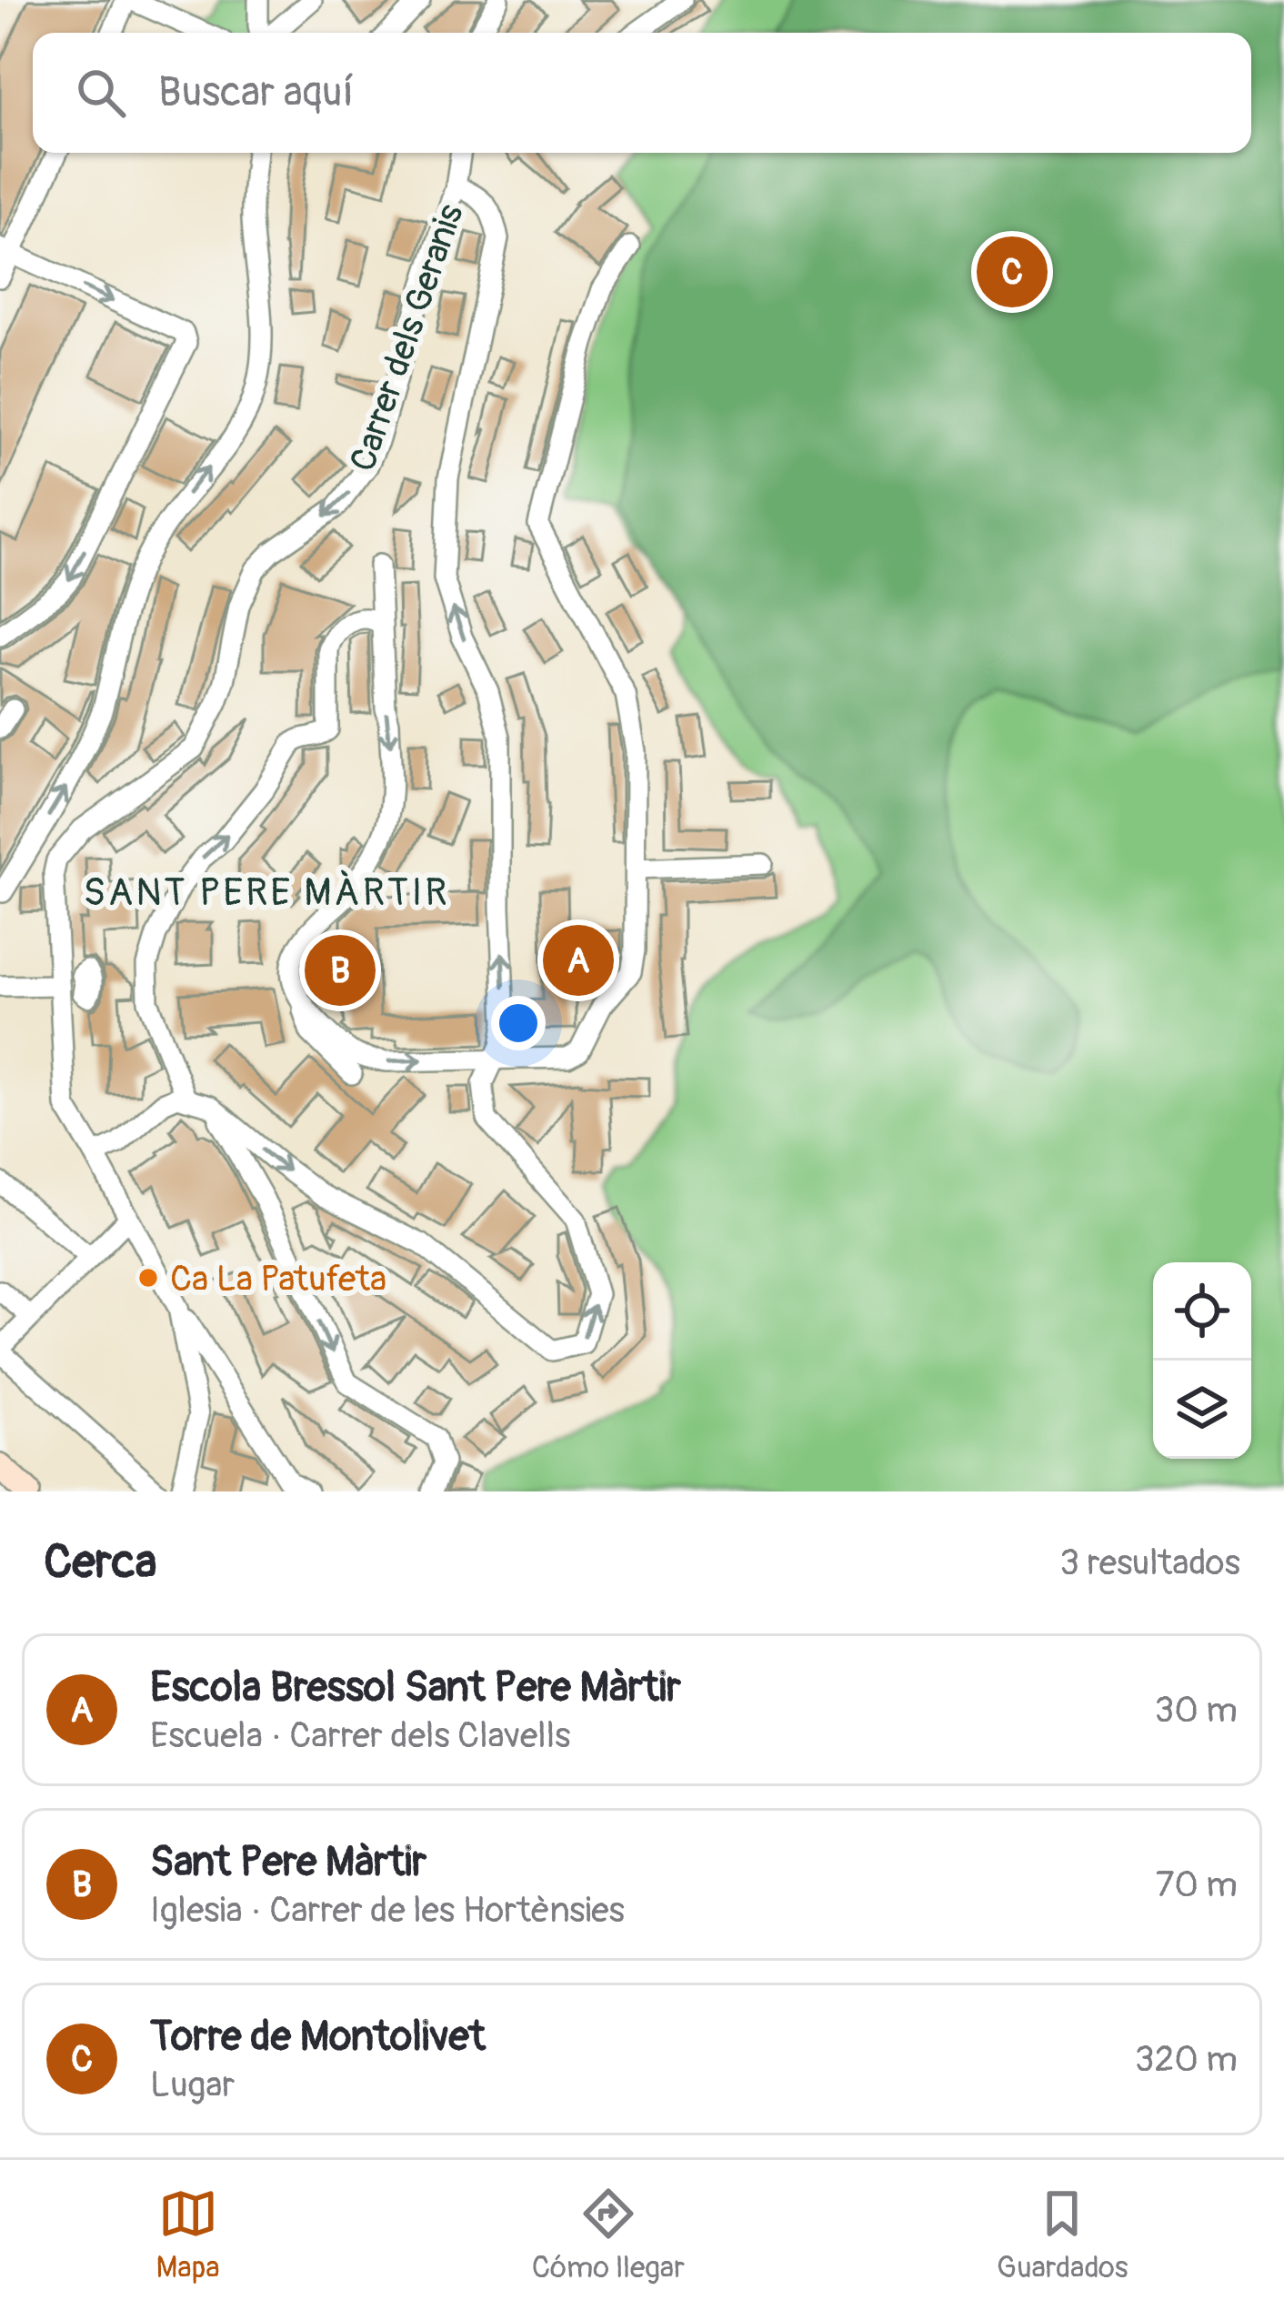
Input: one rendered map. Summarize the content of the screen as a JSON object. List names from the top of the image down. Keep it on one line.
{"streets":{"street":["Carrer dels Geranis"]},"districts":["SANT PERE MÀRTIR"],"places":["Ca La Patufeta"],"page":{"search":"Buscar aquí","pins":["C","A","B"],"heading":["Cerca","3 resultados"],"list":[{"mark":"A","name":"Escola Bressol Sant Pere Màrtir","note":"Escuela · Carrer dels Clavells","value":"30 m"},{"mark":"B","name":"Sant Pere Màrtir","note":"Iglesia · Carrer de les Hortènsies","value":"70 m"},{"mark":"C","name":"Torre de Montolivet","note":"Lugar","value":"320 m"}],"nav":["Mapa","Cómo llegar","Guardados"]}}
